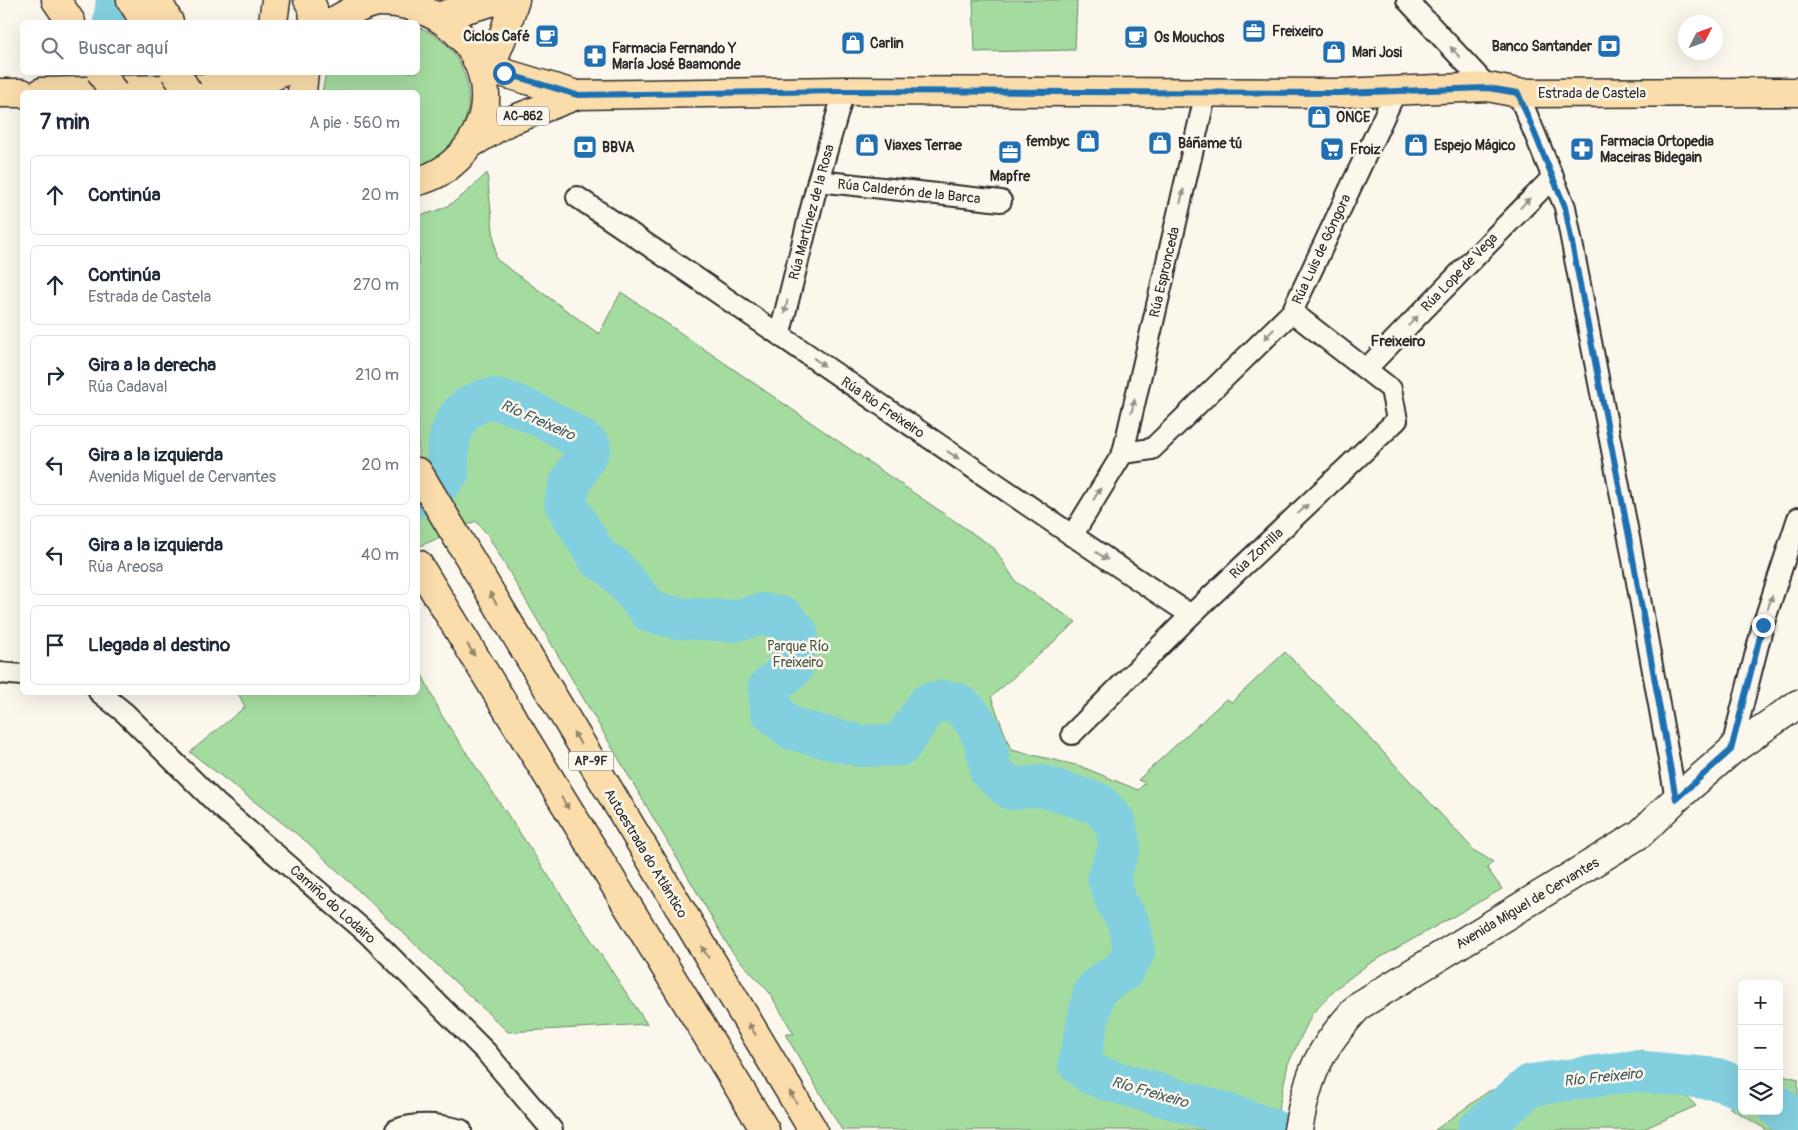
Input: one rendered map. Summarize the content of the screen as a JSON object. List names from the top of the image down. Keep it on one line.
{"streets":{"main road":["Estrada de Castela","AC-862","AP-9F","Autoestrada do Atlántico"],"street":["Rúa Calderón de la Barca","Rúa Martínez de la Rosa","Rúa Luis de Góngora","Rúa Espronceda","Rúa Lope de Vega","Rúa Rio Freixeiro","Rúa Zorrilla","Avenida Miguel de Cervantes","Camiño do Lodairo"]},"crossings":[["Estrada de Castela","AC-862"],["Estrada de Castela","Rúa Martínez de la Rosa"],["Estrada de Castela","Rúa Luis de Góngora"],["Estrada de Castela","Rúa Espronceda"],["Rúa Calderón de la Barca","Rúa Martínez de la Rosa"],["Rúa Martínez de la Rosa","Rúa Rio Freixeiro"],["Rúa Luis de Góngora","Rúa Espronceda"],["Rúa Espronceda","Rúa Rio Freixeiro"],["Rúa Lope de Vega","Rúa Zorrilla"],["Rúa Rio Freixeiro","Rúa Zorrilla"]],"one_way":["Rúa Martínez de la Rosa","Rúa Luis de Góngora","Rúa Espronceda","Rúa Lope de Vega","Rúa Rio Freixeiro","Rúa Zorrilla"],"districts":["Freixeiro"],"water":["Río Freixeiro"],"parks":["Parque Río Freixeiro"],"places":{"office":["Freixeiro","Mapfre"],"cafe":["Ciclos Café","Os Mouchos"],"shop":["Carlin","Mari Josi","ONCE","fembyc","Báñame tú","Viaxes Terrae","Espejo Mágico"],"bank":["Banco Santander","BBVA"],"pharmacy":["Farmacia Fernando Y María José Baamonde","Farmacia Ortopedia Maceiras Bidegain"],"supermarket":["Froiz"]},"north":"top right","page":{"search":"Buscar aquí","heading":["7 min","A pie · 560 m"],"list":[["Continúa","20 m"],["Continúa","Estrada de Castela","270 m"],["Gira a la derecha","Rúa Cadaval","210 m"],["Gira a la izquierda","Avenida Miguel de Cervantes","20 m"],["Gira a la izquierda","Rúa Areosa","40 m"],"Llegada al destino"],"map_buttons":["+","−"]}}
